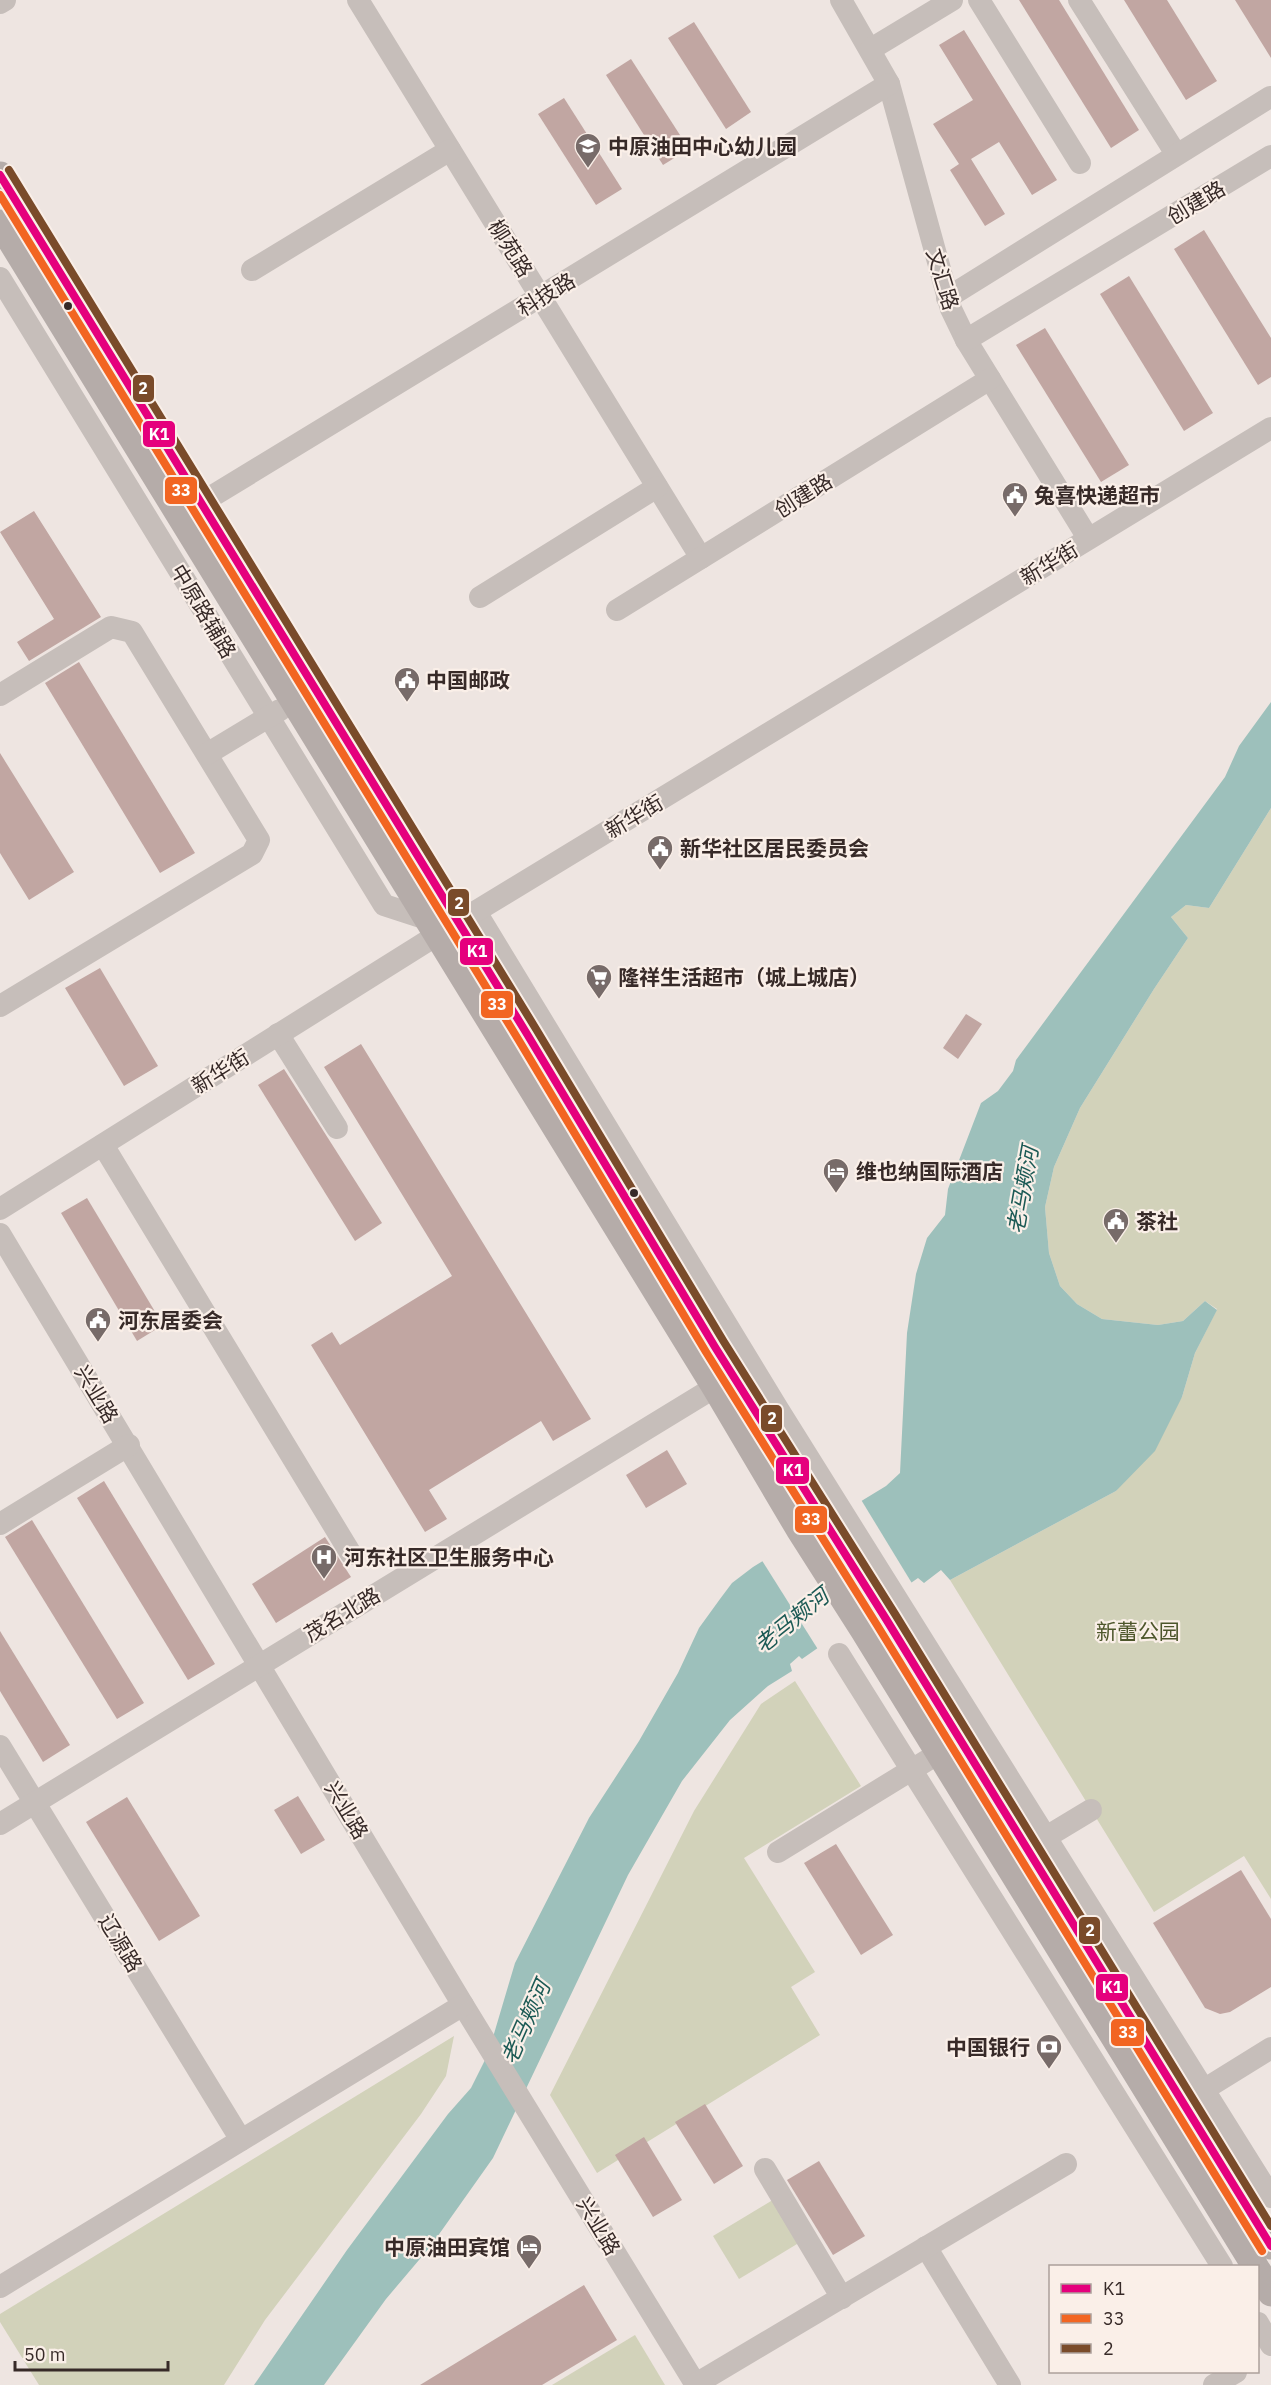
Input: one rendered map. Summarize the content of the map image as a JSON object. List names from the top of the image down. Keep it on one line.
{"streets":{"street":["创建路","柳苑路","文汇路","科技路","新华街","中原路辅路","兴业路","茂名北路","辽源路"]},"crossings":[["创建路","柳苑路"],["创建路","文汇路"],["柳苑路","科技路"],["文汇路","科技路"],["文汇路","新华街"],["新华街","中原路辅路"],["兴业路","茂名北路"],["茂名北路","辽源路"]],"water":["老马颊河"],"parks":["新蕾公园"],"places":{"school or university":["中原油田中心幼儿园"],"public building":["兔喜快递超市","中国邮政","新华社区居民委员会","茶社","河东居委会"],"supermarket":["隆祥生活超市（城上城店）"],"hotel":["维也纳国际酒店","中原油田宾馆"],"hospital":["河东社区卫生服务中心"],"bank":["中国银行"]},"lines":["transit line 2","transit line K1","transit line 33"],"legend":["K1","33","2"],"scale_bar":"50 m"}
